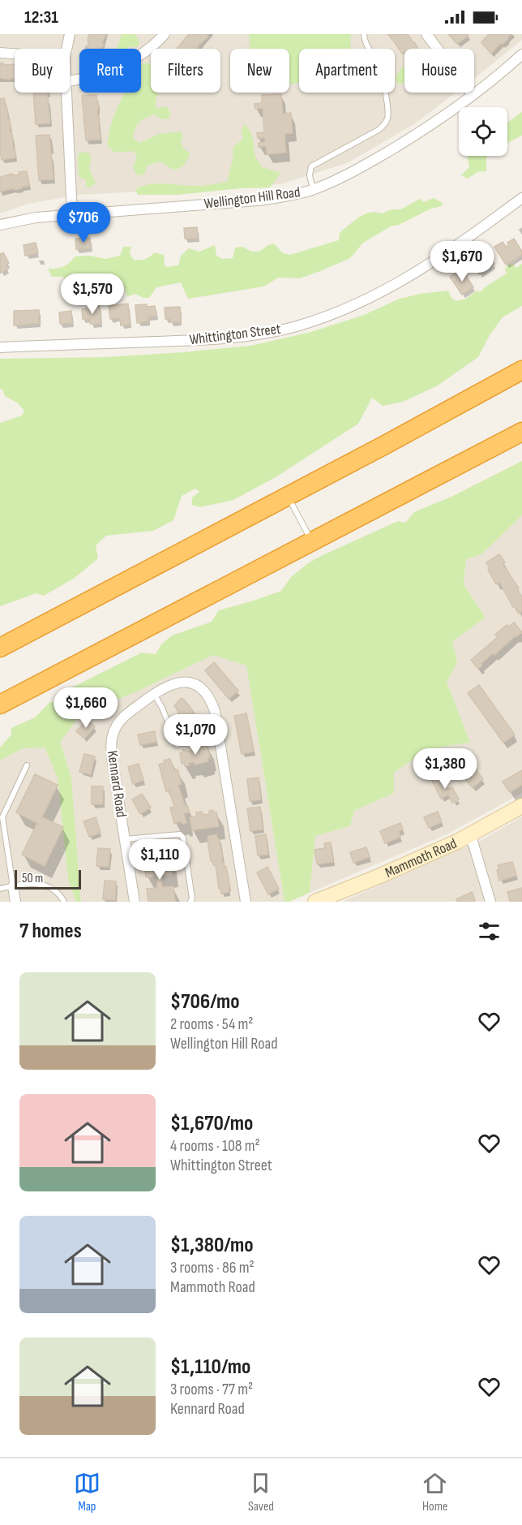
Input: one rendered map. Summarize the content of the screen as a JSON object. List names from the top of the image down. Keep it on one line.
{"streets":{"main road":["Mammoth Road"],"street":["Wellington Hill Road","Whittington Street","Kennard Road"]},"scale_bar":"50 m","page":{"status":"12:31","chip":["Buy","Rent","Filters","New","Apartment","House"],"price":["$706","$1,670","$1,570","$1,660","$1,070","$1,380","$1,110"],"scale":"50 m","heading":"7 homes","list":[{"name":"$706/mo","note":"2 rooms · 54 m² · Wellington Hill Road"},{"name":"$1,670/mo","note":"4 rooms · 108 m² · Whittington Street"},{"name":"$1,380/mo","note":"3 rooms · 86 m² · Mammoth Road"},{"name":"$1,110/mo","note":"3 rooms · 77 m² · Kennard Road"}],"tabs":["Map","Saved","Home"]}}
